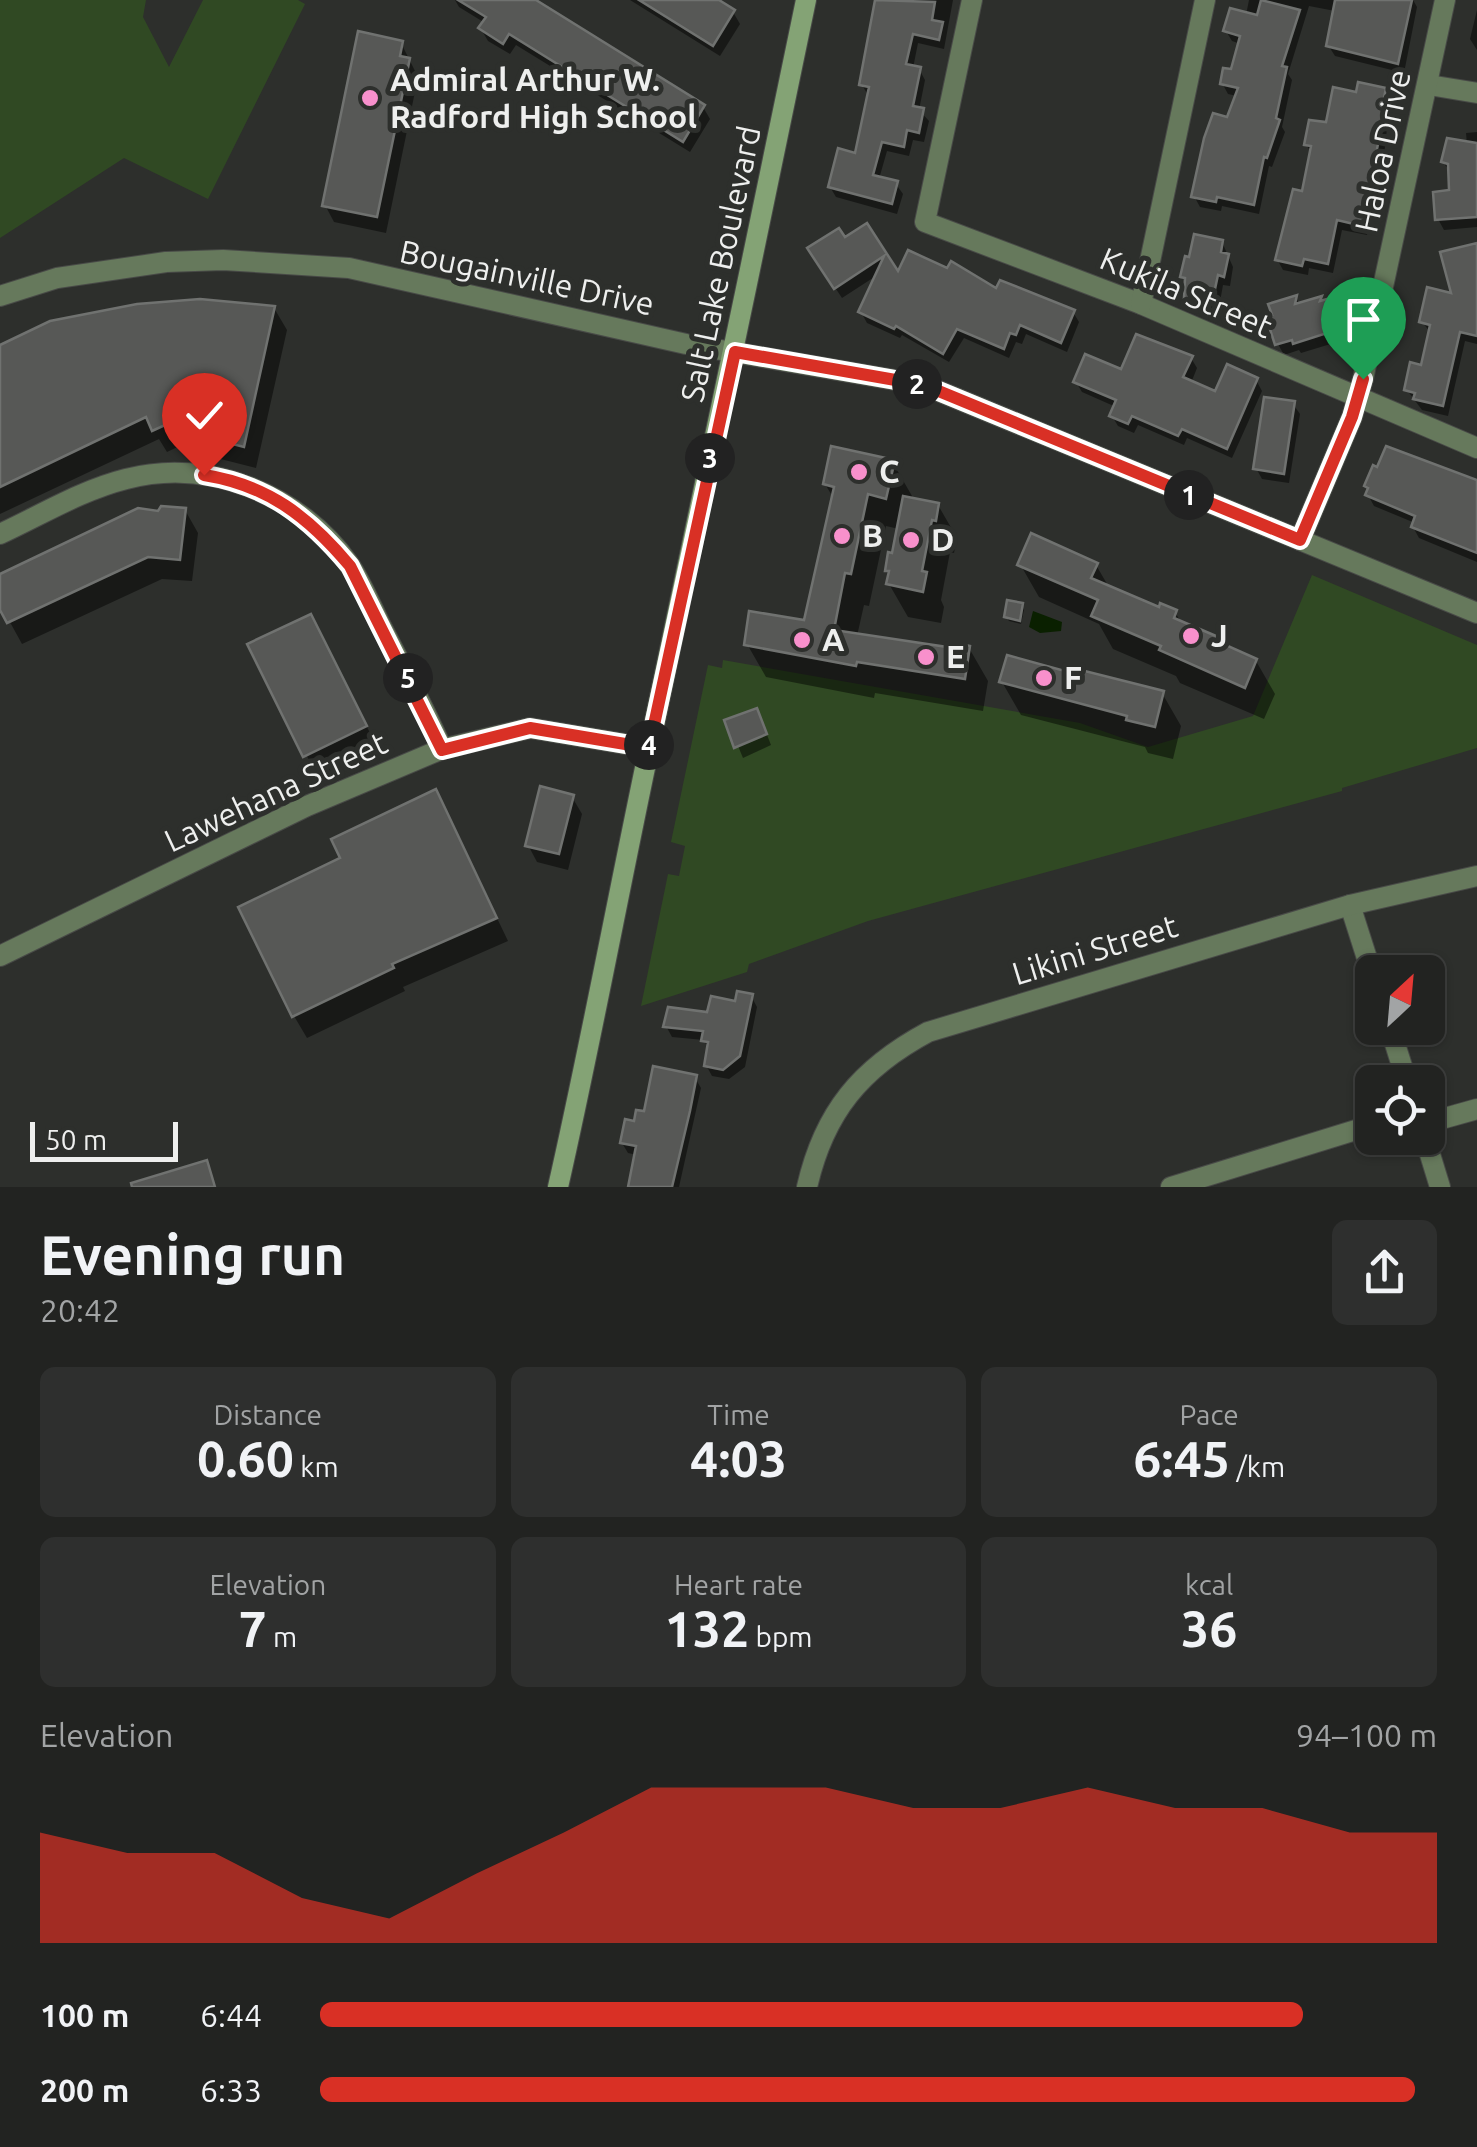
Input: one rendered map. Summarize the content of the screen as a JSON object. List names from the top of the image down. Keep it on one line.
{"streets":{"main road":["Salt Lake Boulevard"],"street":["Haloa Drive","Bougainville Drive","Kukila Street","Lawehana Street","Likini Street"]},"crossings":[["Haloa Drive","Bougainville Drive"],["Haloa Drive","Kukila Street"],["Salt Lake Boulevard","Bougainville Drive"],["Salt Lake Boulevard","Lawehana Street"]],"places":["Admiral Arthur W. Radford High School","C","B","D","J","A","E","F"],"scale_bar":"50 m","north":"top right","page":{"pins":["2","3","1","5","4"],"scale":"50 m","heading":["Evening run","20:42"],"stats":[["Distance","0.60 km"],["Time","4:03"],["Pace","6:45 /km"],["Elevation","7 m"],["Heart rate","132 bpm"],["kcal","36"]],"chart":["Elevation","94–100 m"],"list":[{"name":"100 m","note":"6:44"},{"name":"200 m","note":"6:33"}]}}
